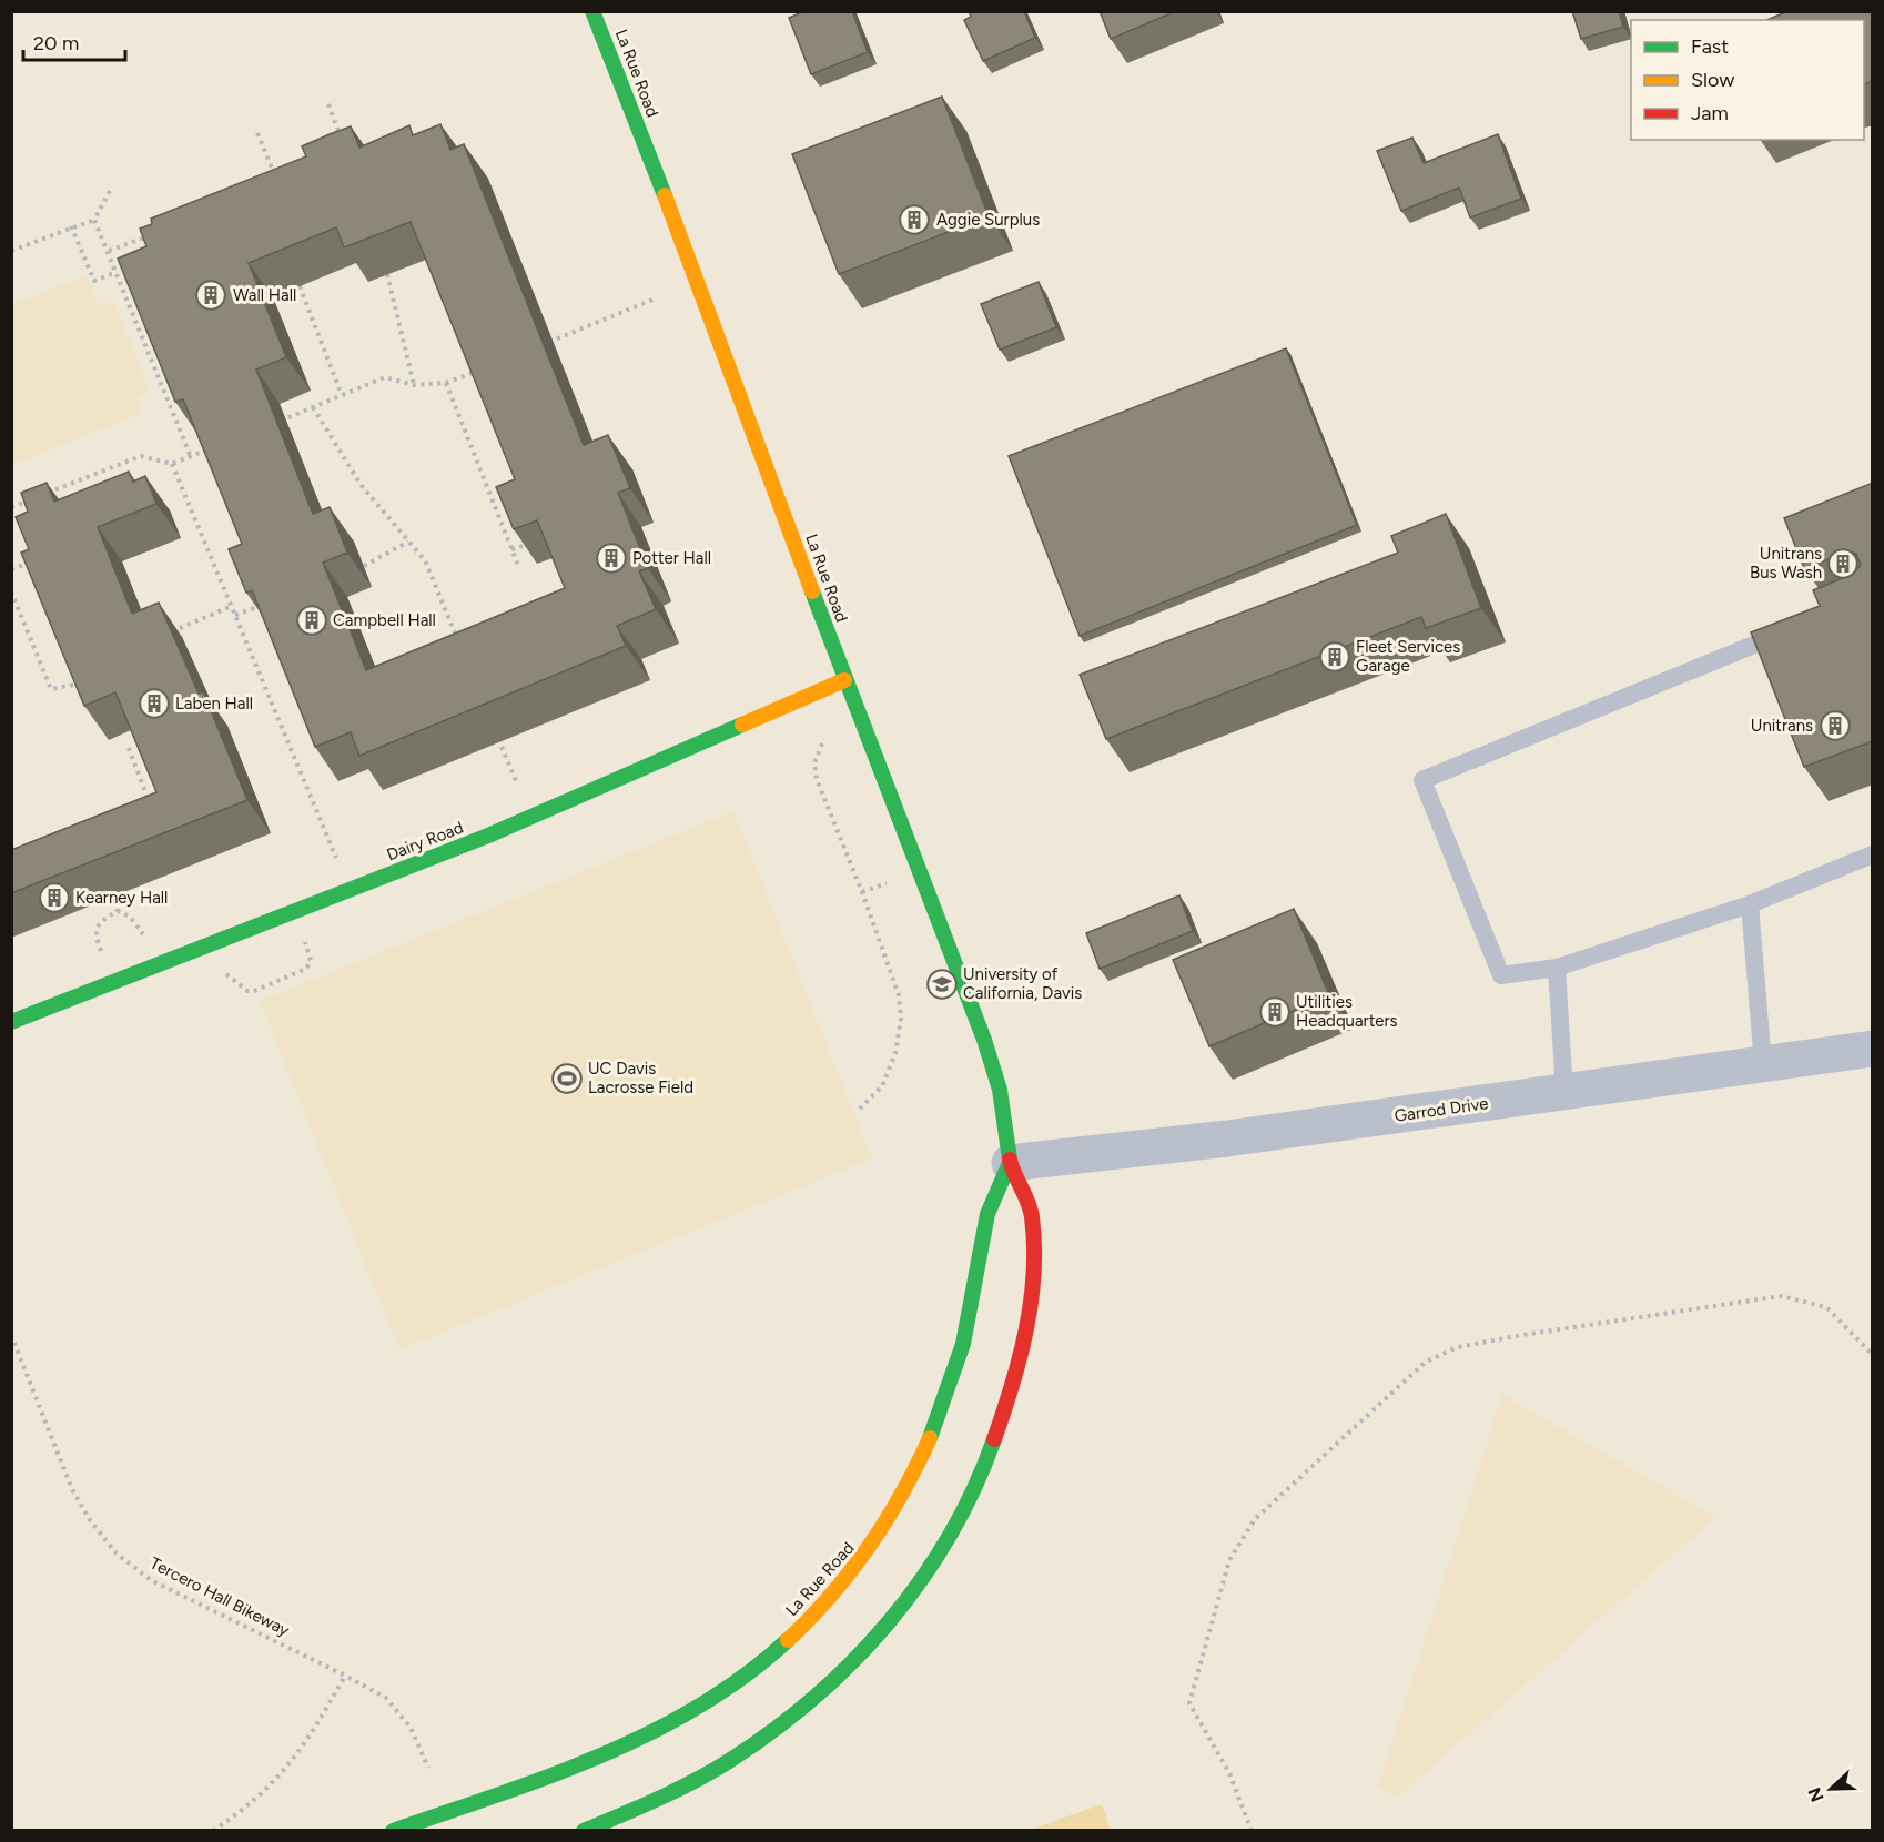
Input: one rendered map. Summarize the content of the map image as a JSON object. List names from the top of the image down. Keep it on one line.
{"streets":{"street":["La Rue Road","Dairy Road","Garrod Drive"],"path":["Tercero Hall Bikeway"]},"crossings":[["La Rue Road","Dairy Road"],["La Rue Road","Garrod Drive"]],"places":{"building":["Aggie Surplus","Wall Hall","Potter Hall","Unitrans Bus Wash","Campbell Hall","Fleet Services Garage","Laben Hall","Unitrans","Kearney Hall","Utilities Headquarters"],"school or university":["University of California, Davis"],"sports":["UC Davis Lacrosse Field"]},"legend":["Fast","Slow","Jam"],"scale_bar":"20 m","north":"left"}
